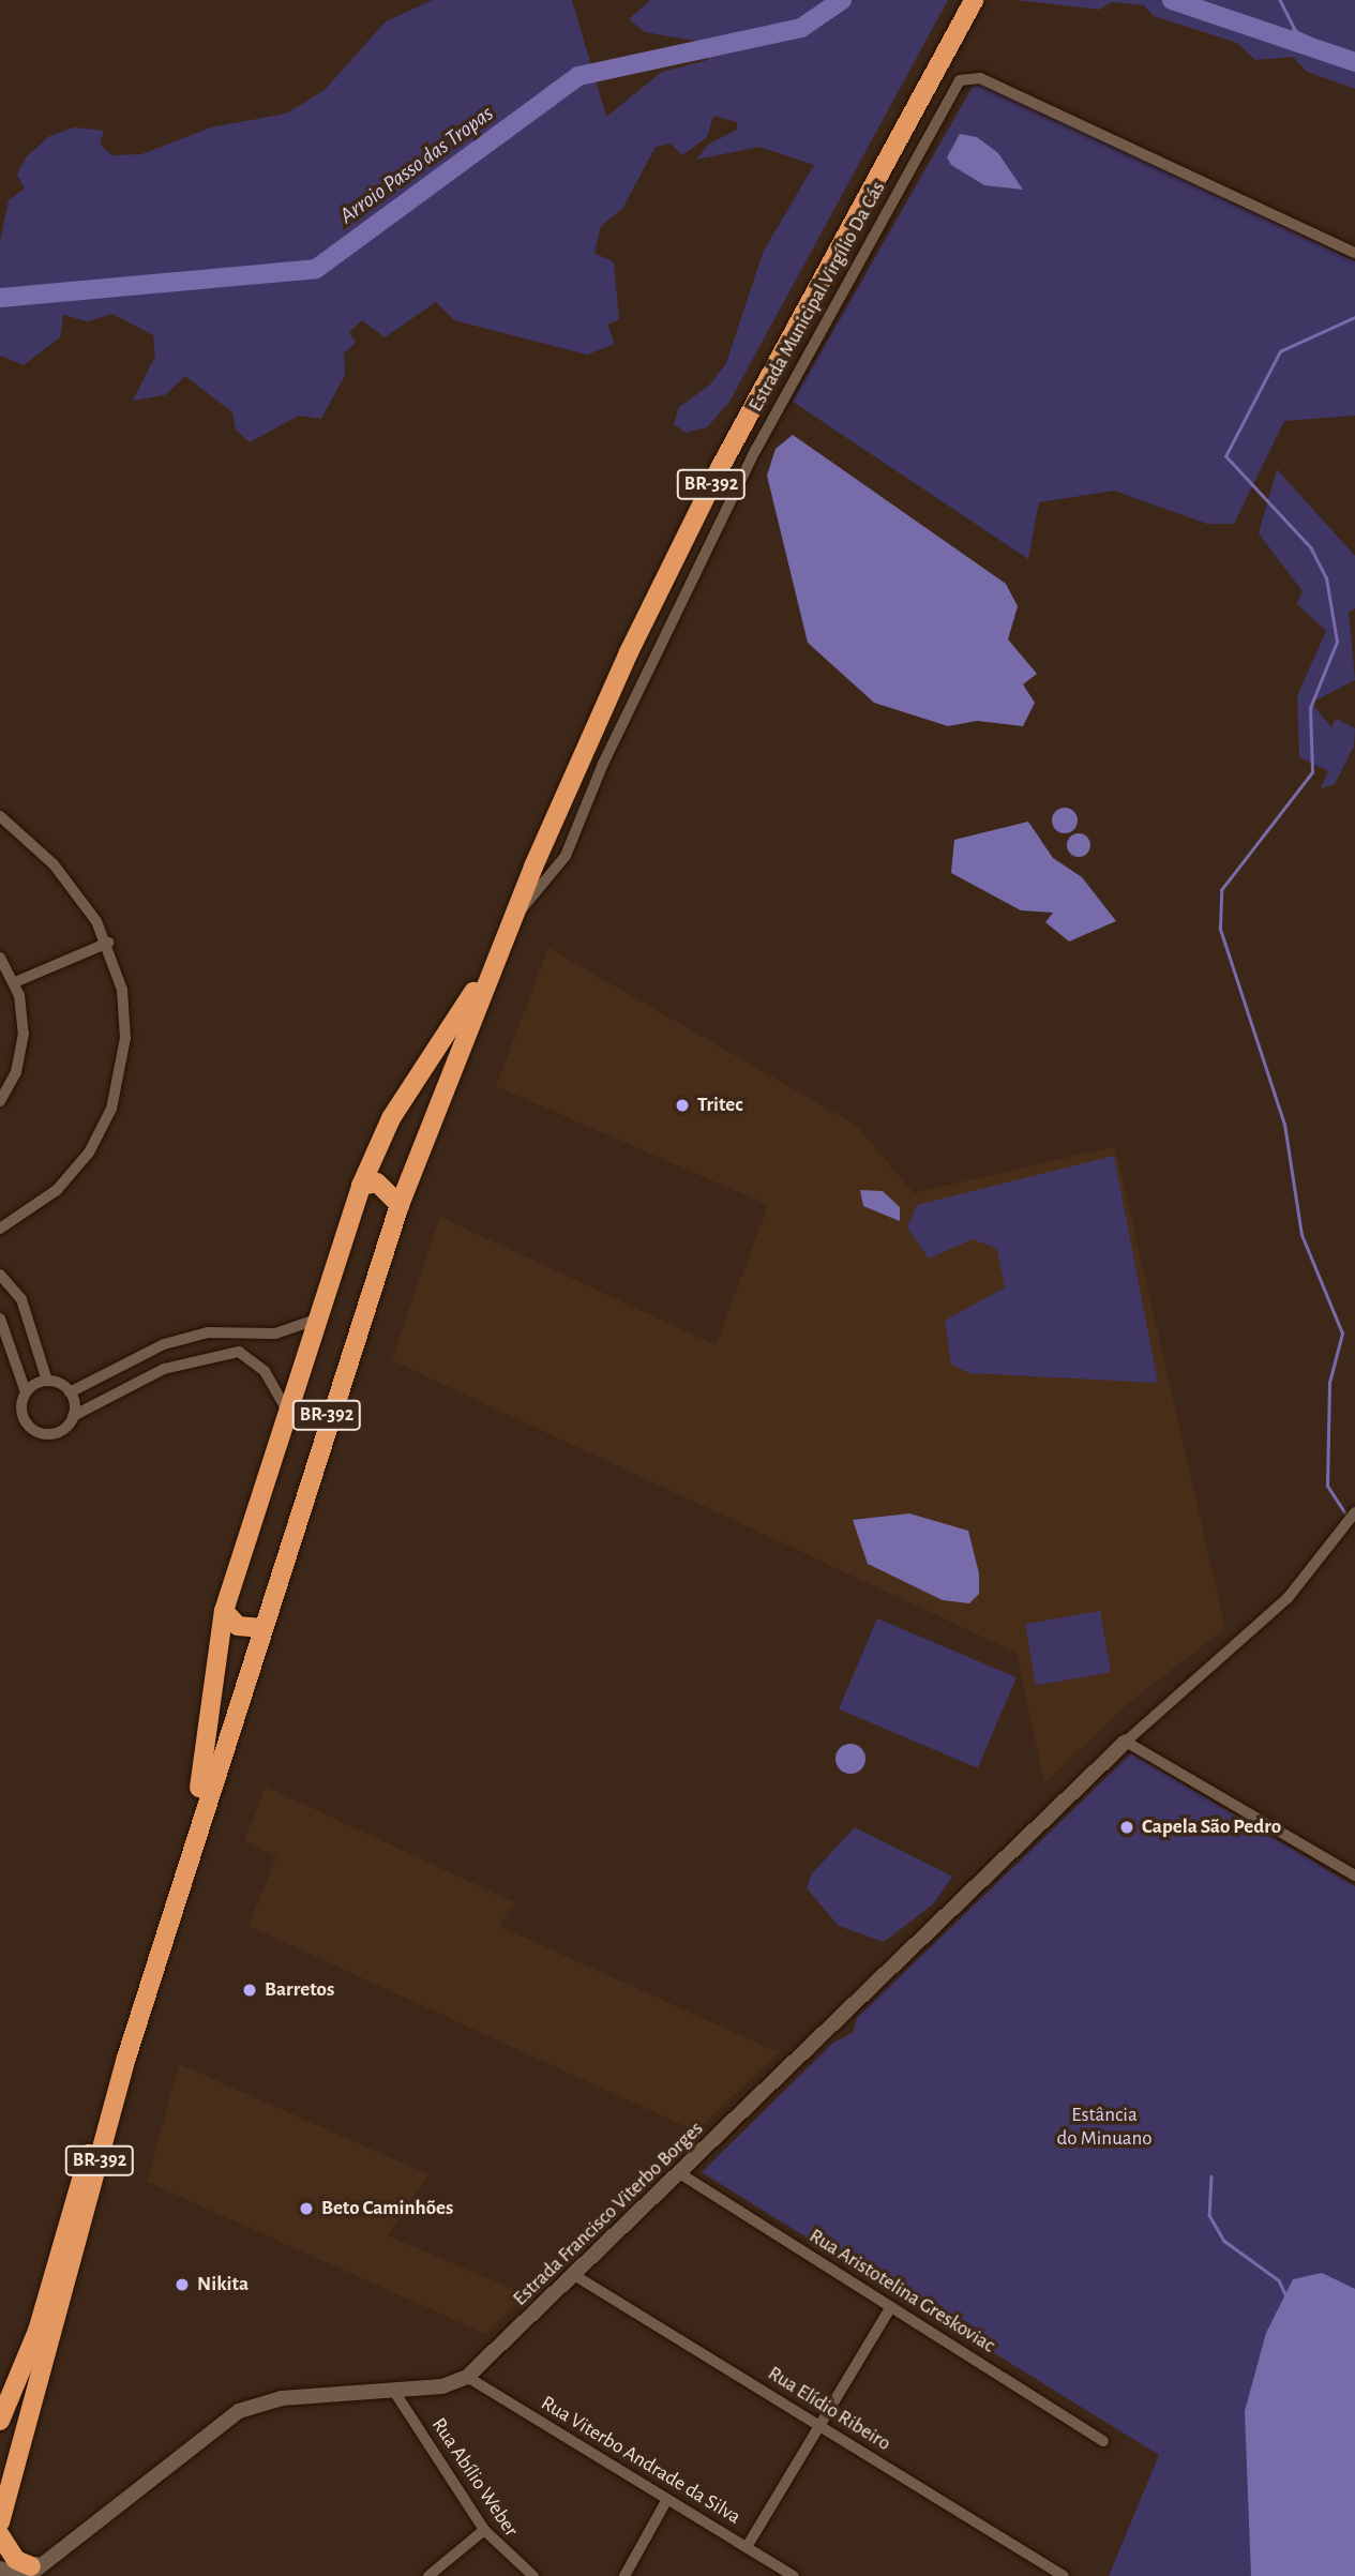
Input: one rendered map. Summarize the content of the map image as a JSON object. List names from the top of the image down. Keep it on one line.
{"streets":{"highway":["BR-392"],"street":["Estrada Municipal Virgílio Da Cás","Estrada Francisco Viterbo Borges","Rua Aristotelina Greskoviac","Rua Elídio Ribeiro","Rua Viterbo Andrade da Silva","Rua Abílio Weber"]},"crossings":[["Estrada Municipal Virgílio Da Cás","BR-392"],["Estrada Francisco Viterbo Borges","Rua Aristotelina Greskoviac"],["Estrada Francisco Viterbo Borges","Rua Elídio Ribeiro"],["Estrada Francisco Viterbo Borges","Rua Viterbo Andrade da Silva"],["Estrada Francisco Viterbo Borges","Rua Abílio Weber"]],"water":["Arroio Passo das Tropas"],"parks":["Estância do Minuano"],"places":["Tritec","Capela São Pedro","Barretos","Beto Caminhões","Nikita"]}
